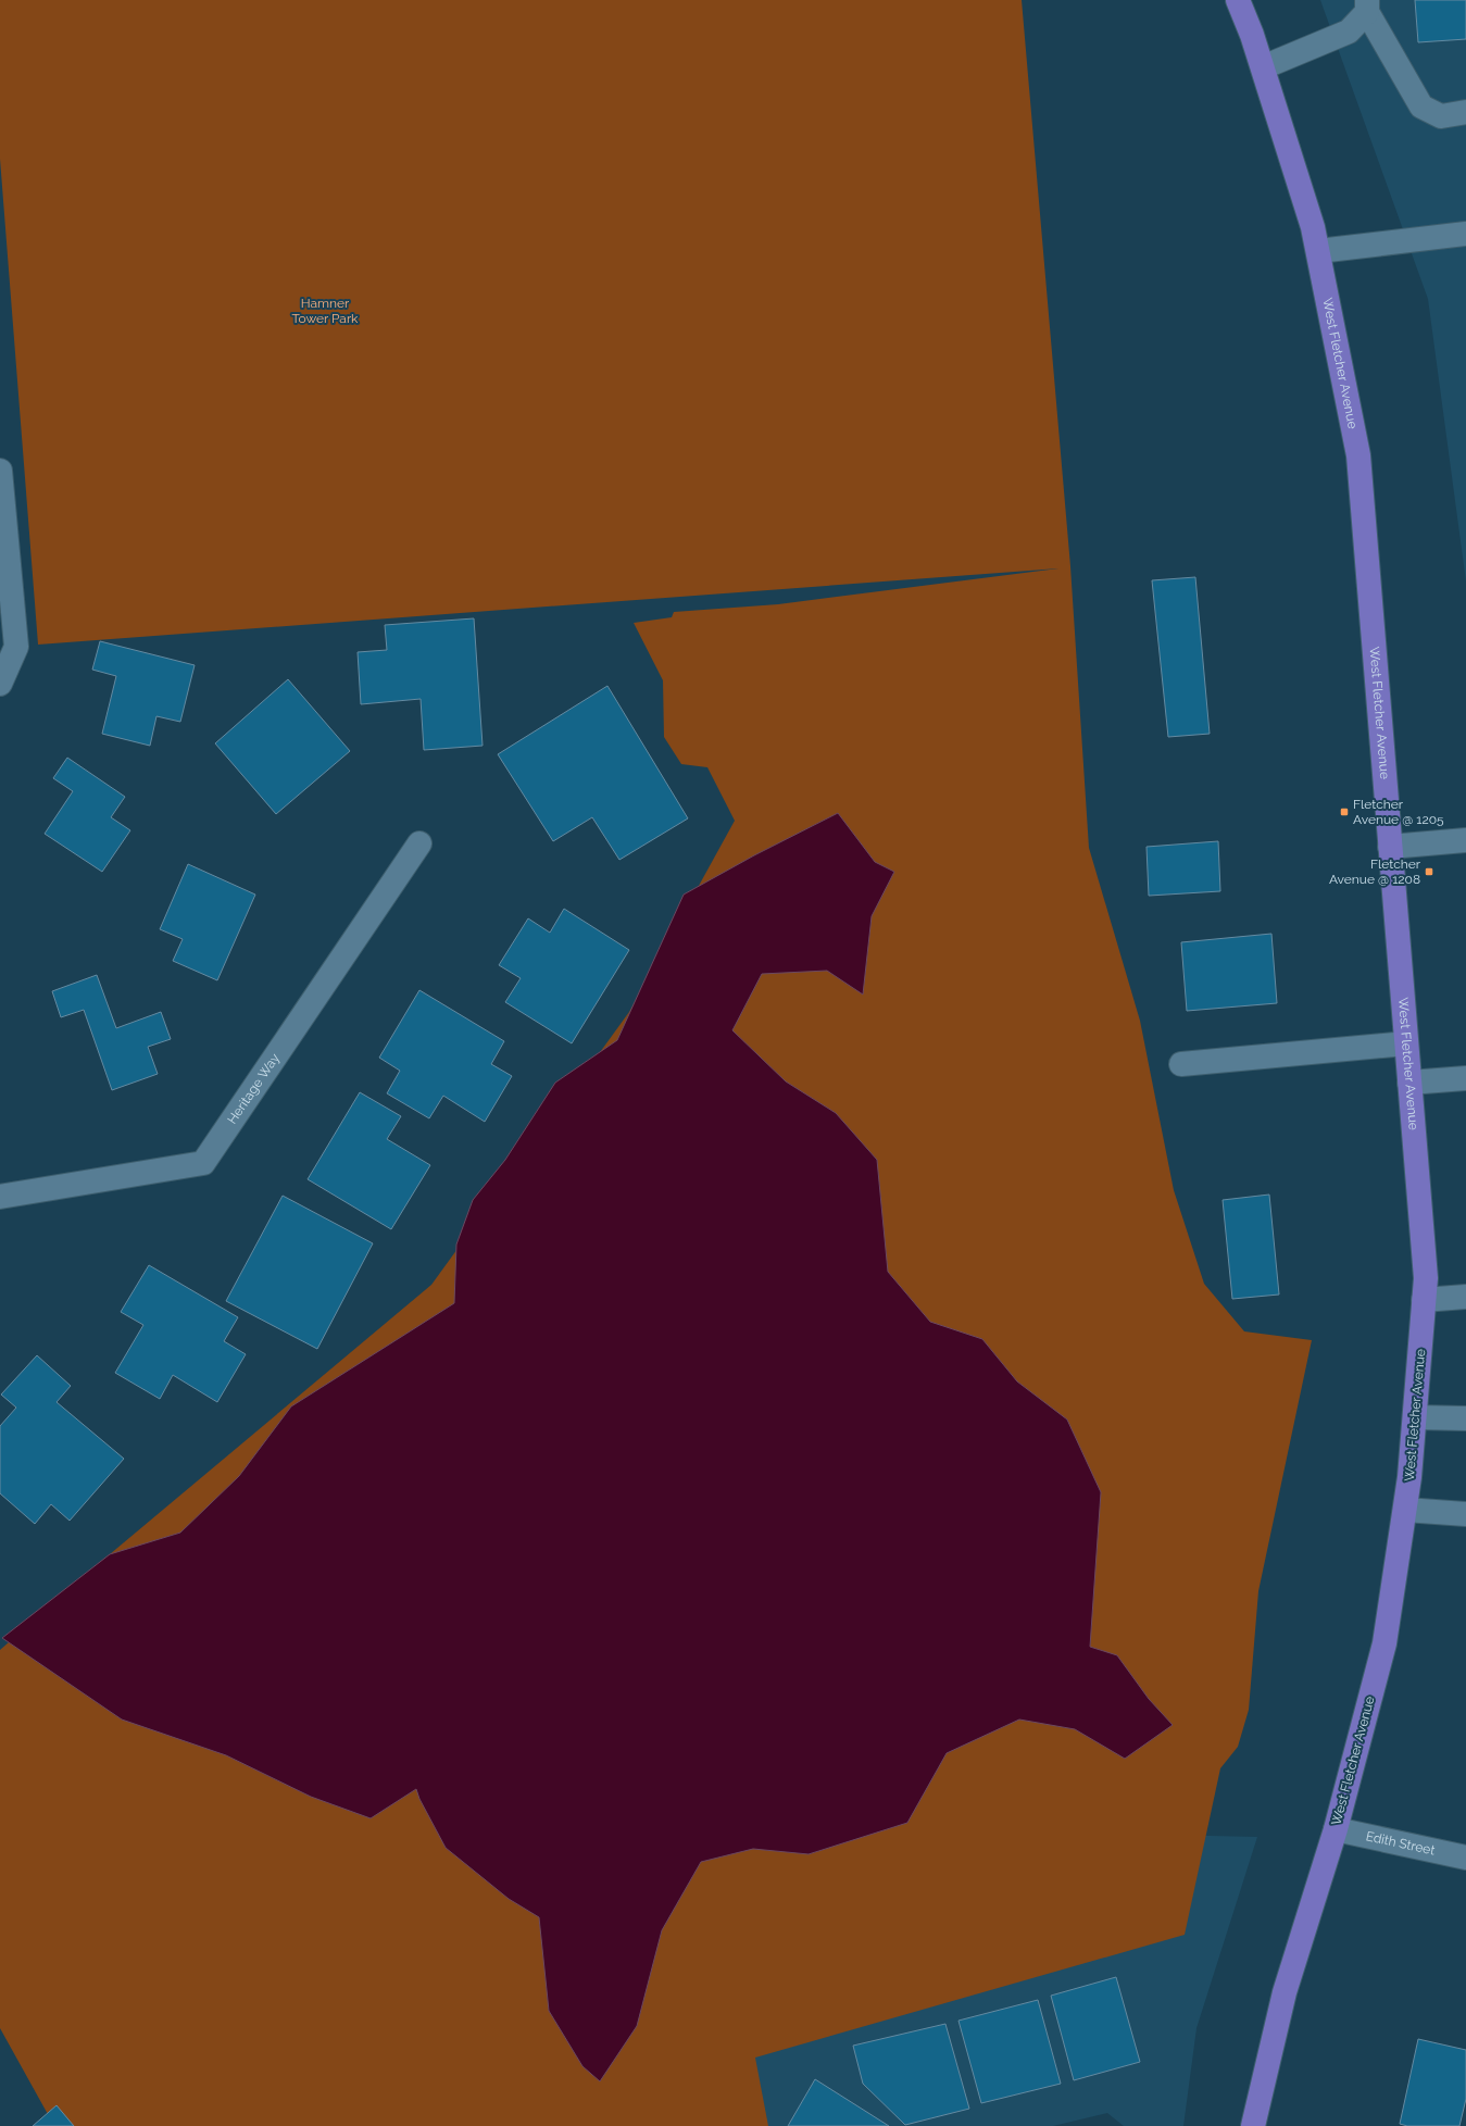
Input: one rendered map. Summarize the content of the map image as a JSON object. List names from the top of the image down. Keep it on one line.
{"streets":{"main road":["West Fletcher Avenue"],"street":["Heritage Way","Edith Street"]},"crossings":[["West Fletcher Avenue","Edith Street"]],"parks":["Hamner Tower Park"],"places":{"transit":["Fletcher Avenue @ 1205","Fletcher Avenue @ 1208"]}}
